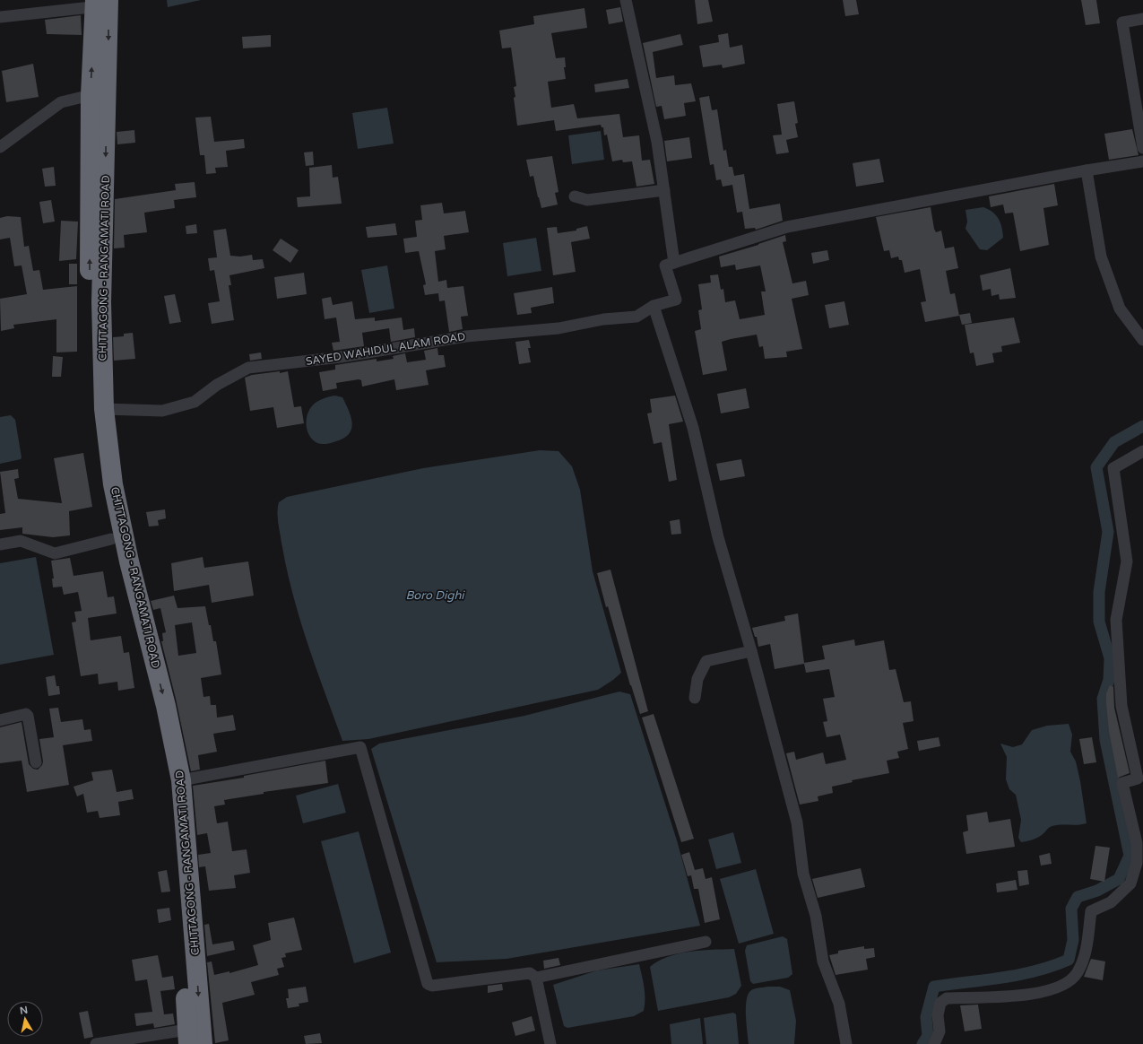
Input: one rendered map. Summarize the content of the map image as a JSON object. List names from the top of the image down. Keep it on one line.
{"streets":{"highway":["CHITTAGONG - RANGAMATI ROAD"],"street":["SAYED WAHIDUL ALAM ROAD"]},"crossings":[["CHITTAGONG - RANGAMATI ROAD","SAYED WAHIDUL ALAM ROAD"]],"water":["Boro Dighi"],"north":"top"}
